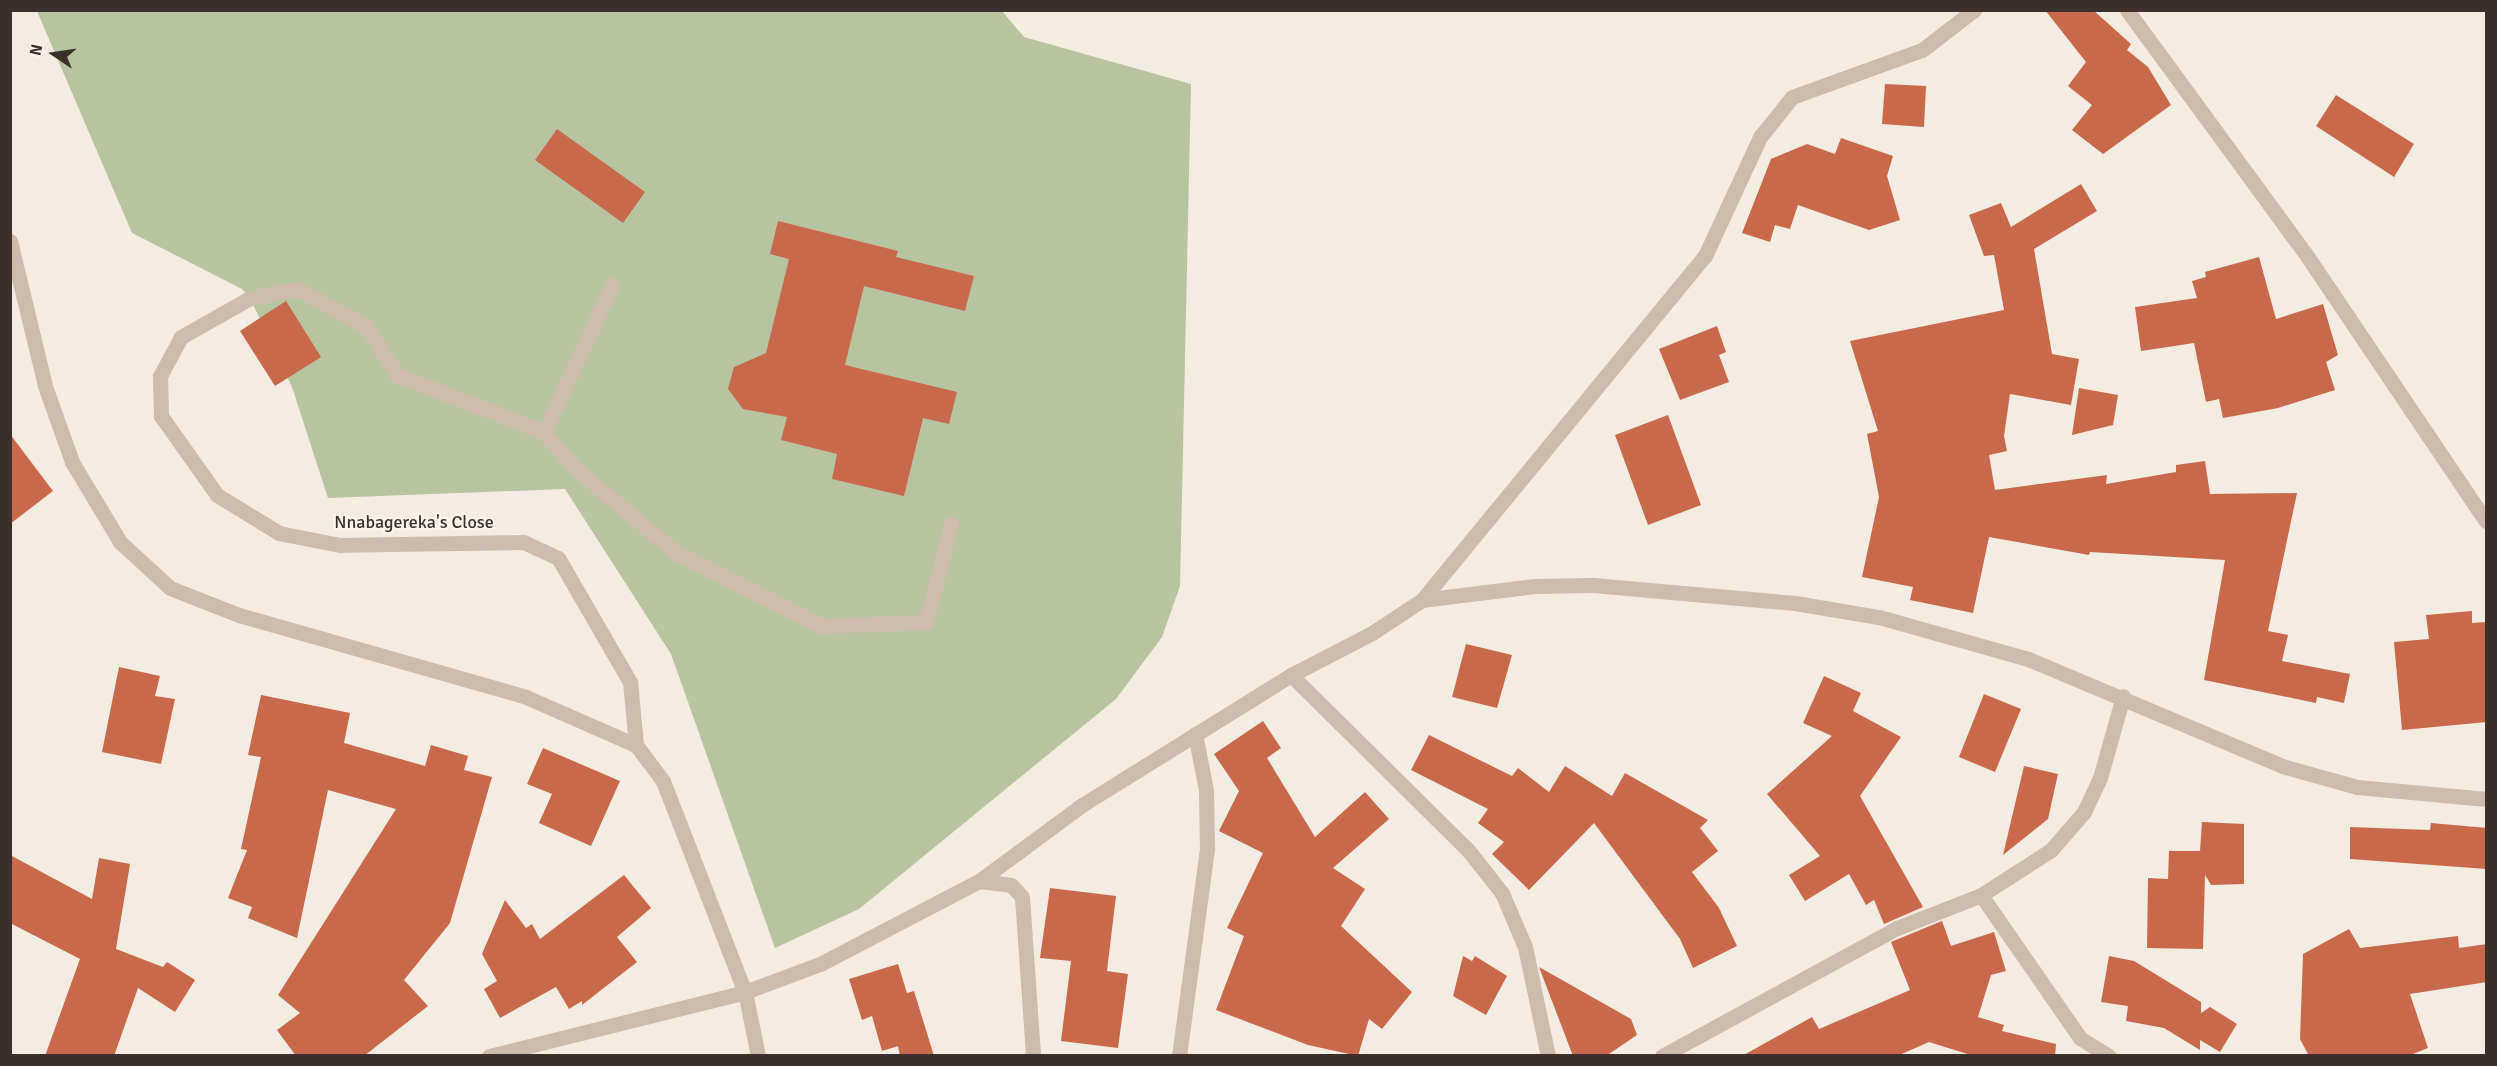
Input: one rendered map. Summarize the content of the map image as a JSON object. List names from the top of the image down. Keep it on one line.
{"streets":{"street":["Nnabagereka's Close"]},"north":"left"}
